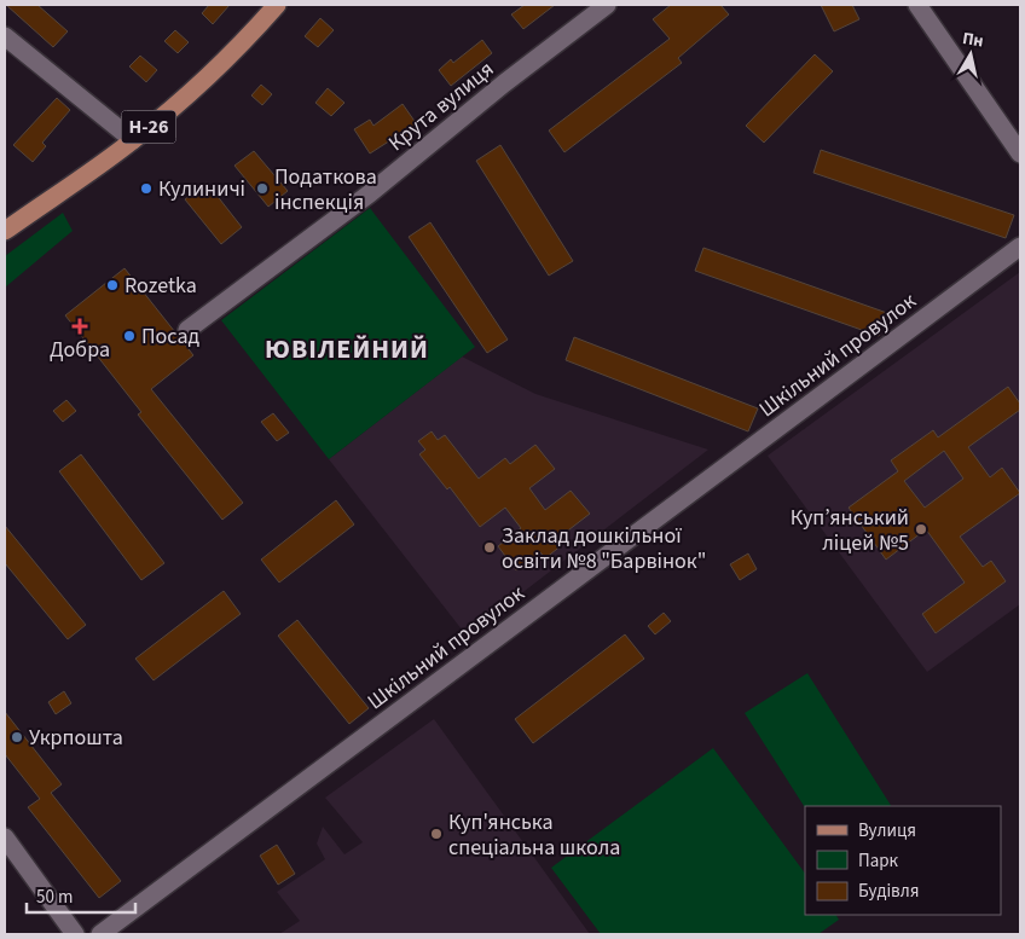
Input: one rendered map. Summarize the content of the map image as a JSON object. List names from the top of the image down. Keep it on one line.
{"streets":{"main road":["Н-26"],"street":["Крута вулиця","Шкільний провулок"]},"districts":["ЮВІЛЕЙНИЙ"],"places":{"other":["Кулиничі","Податкова інспекція","Rozetka","Посад","Куп’янський ліцей №5","Заклад дошкільної освіти №8 \"Барвінок\"","Укрпошта","Куп'янська спеціальна школа"],"health":["Добра"]},"legend":["Вулиця","Парк","Будівля"],"scale_bar":"50 m","north":"top"}
